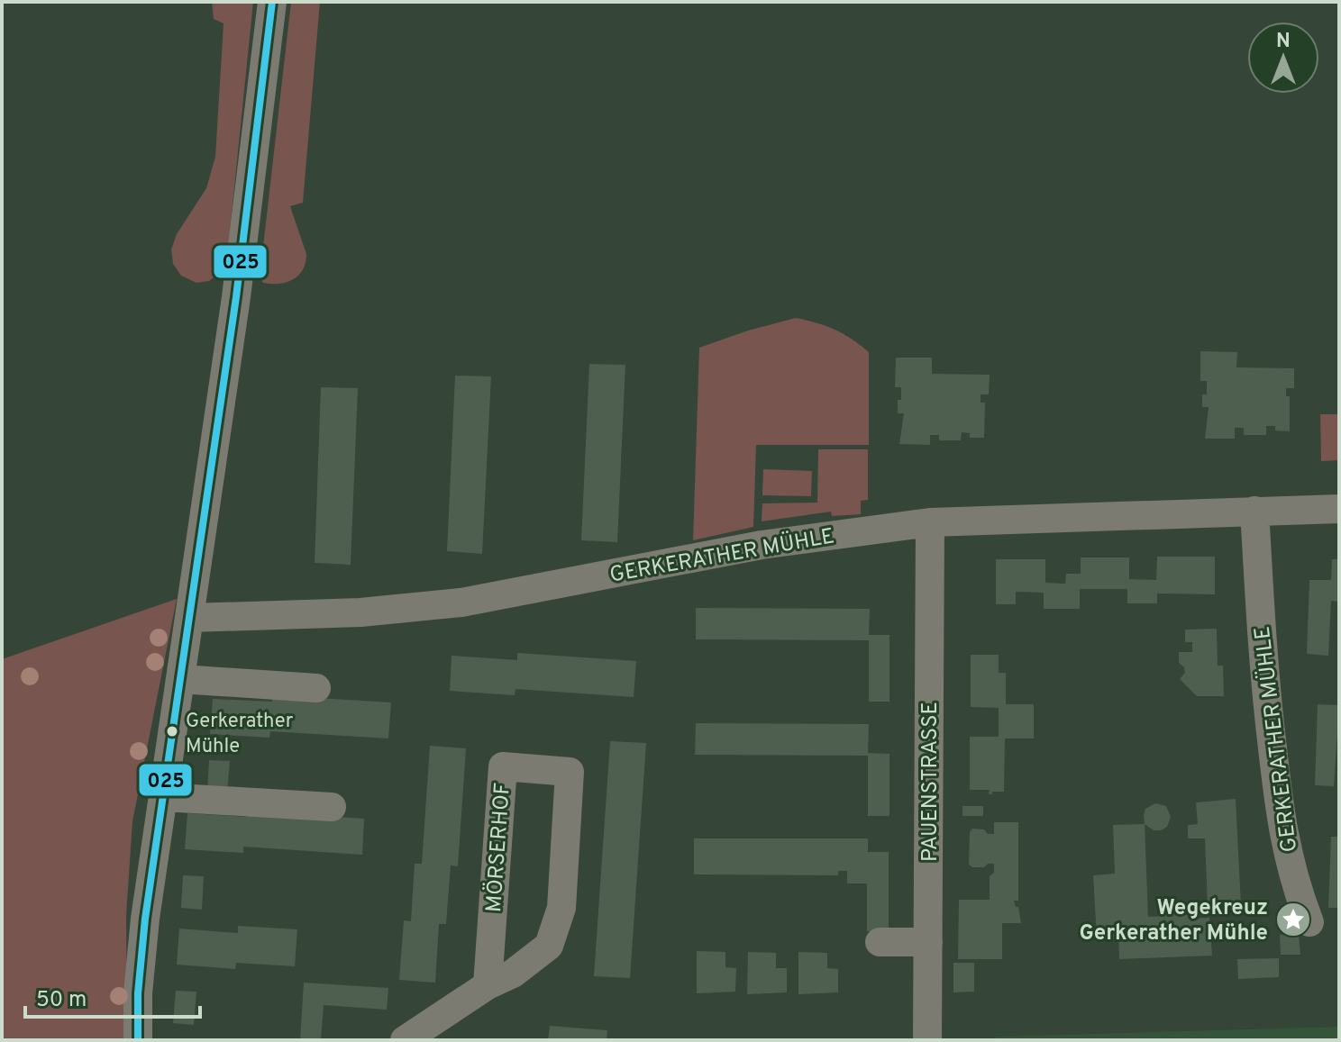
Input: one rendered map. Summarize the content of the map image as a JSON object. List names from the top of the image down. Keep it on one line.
{"streets":{"street":["GERKERATHER MÜHLE","PAUENSTRASSE","MÖRSERHOF"]},"crossings":[["GERKERATHER MÜHLE","PAUENSTRASSE"]],"places":{"other":["Gerkerather Mühle"],"place":["Wegekreuz Gerkerather Mühle"]},"lines":["transit line 025"],"scale_bar":"50 m","north":"top"}
